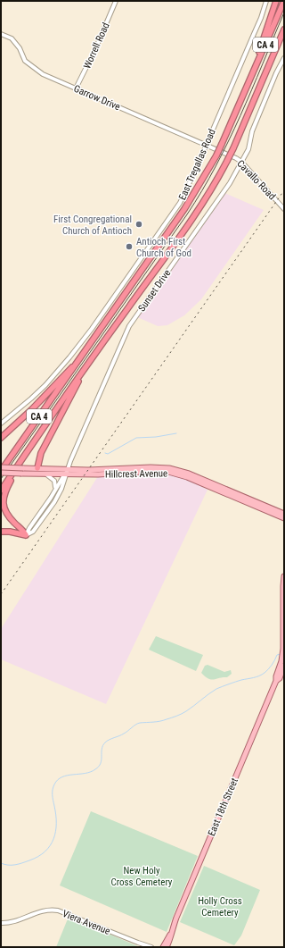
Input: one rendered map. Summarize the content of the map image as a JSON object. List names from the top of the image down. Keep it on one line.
{"streets":{"highway":["CA 4"],"main road":["Hillcrest Avenue","East 18th Street"],"street":["Worrell Road","Garrow Drive","East Tregallas Road","Cavallo Road","Sunset Drive","Viera Avenue"]},"crossings":[["CA 4","Hillcrest Avenue"],["Worrell Road","Garrow Drive"],["Garrow Drive","East Tregallas Road"],["Garrow Drive","Cavallo Road"],["East Tregallas Road","Cavallo Road"],["Cavallo Road","Sunset Drive"],["Sunset Drive","Hillcrest Avenue"]],"parks":["New Holy Cross Cemetery","Holly Cross Cemetery"],"places":["First Congregational Church of Antioch","Antioch First Church of God"]}
